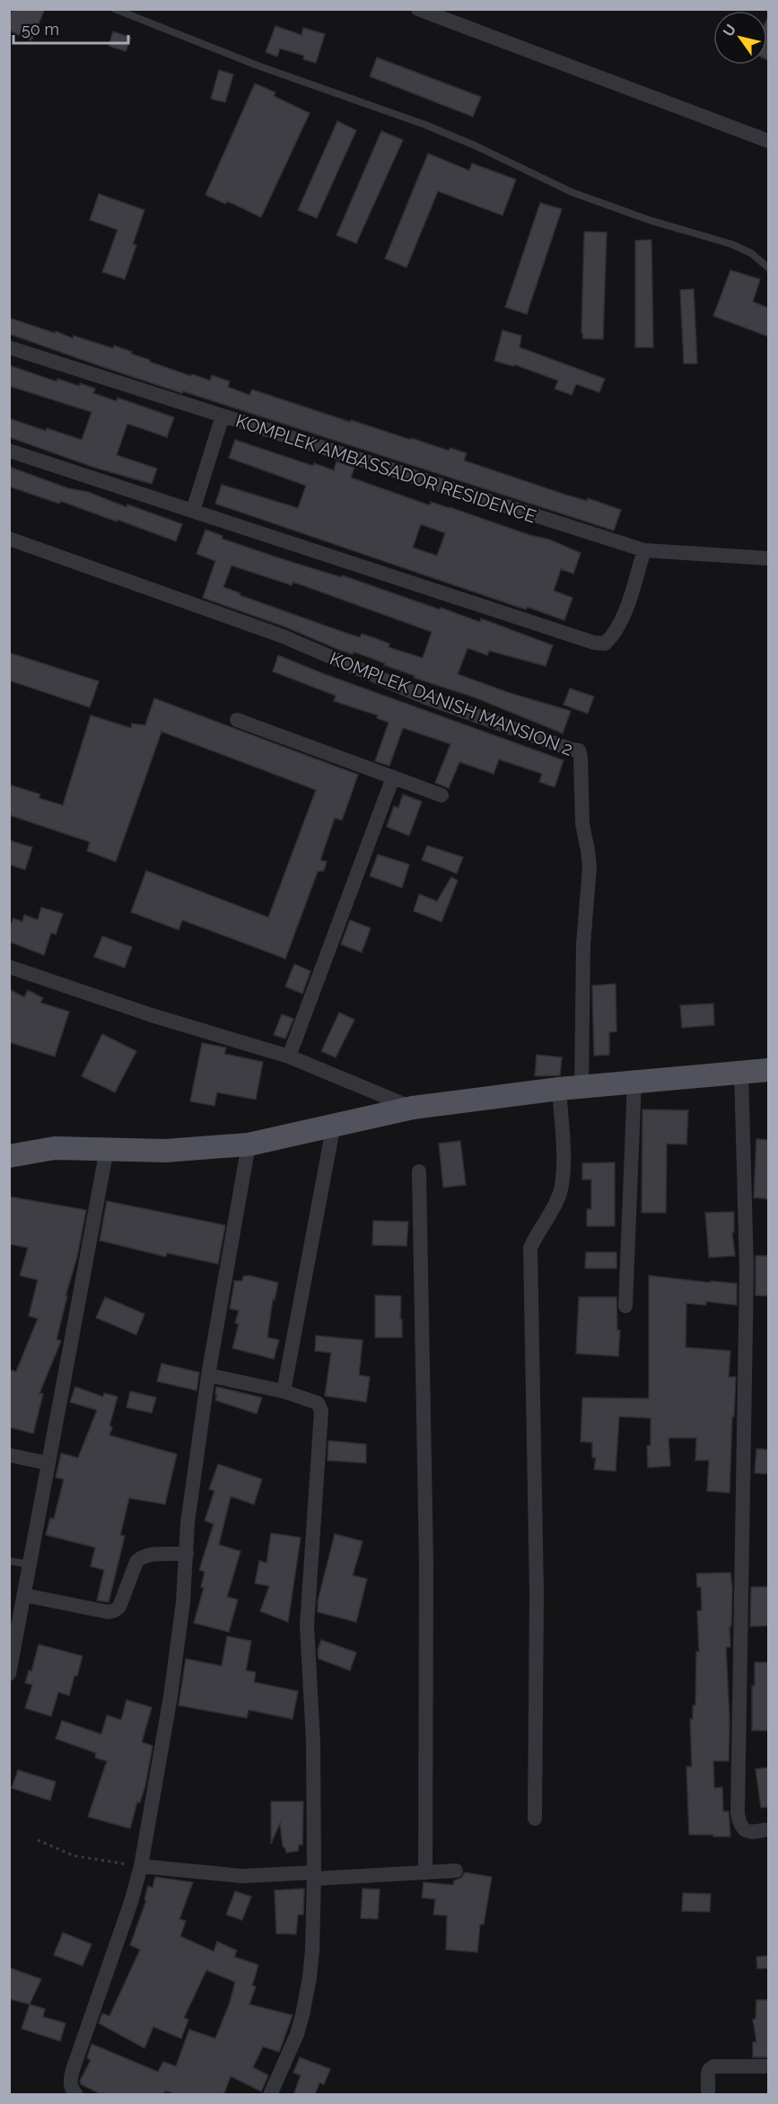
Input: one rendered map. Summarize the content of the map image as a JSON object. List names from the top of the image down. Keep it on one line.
{"streets":{"street":["KOMPLEK AMBASSADOR RESIDENCE","KOMPLEK DANISH MANSION 2"]},"scale_bar":"50 m","north":"top left"}
